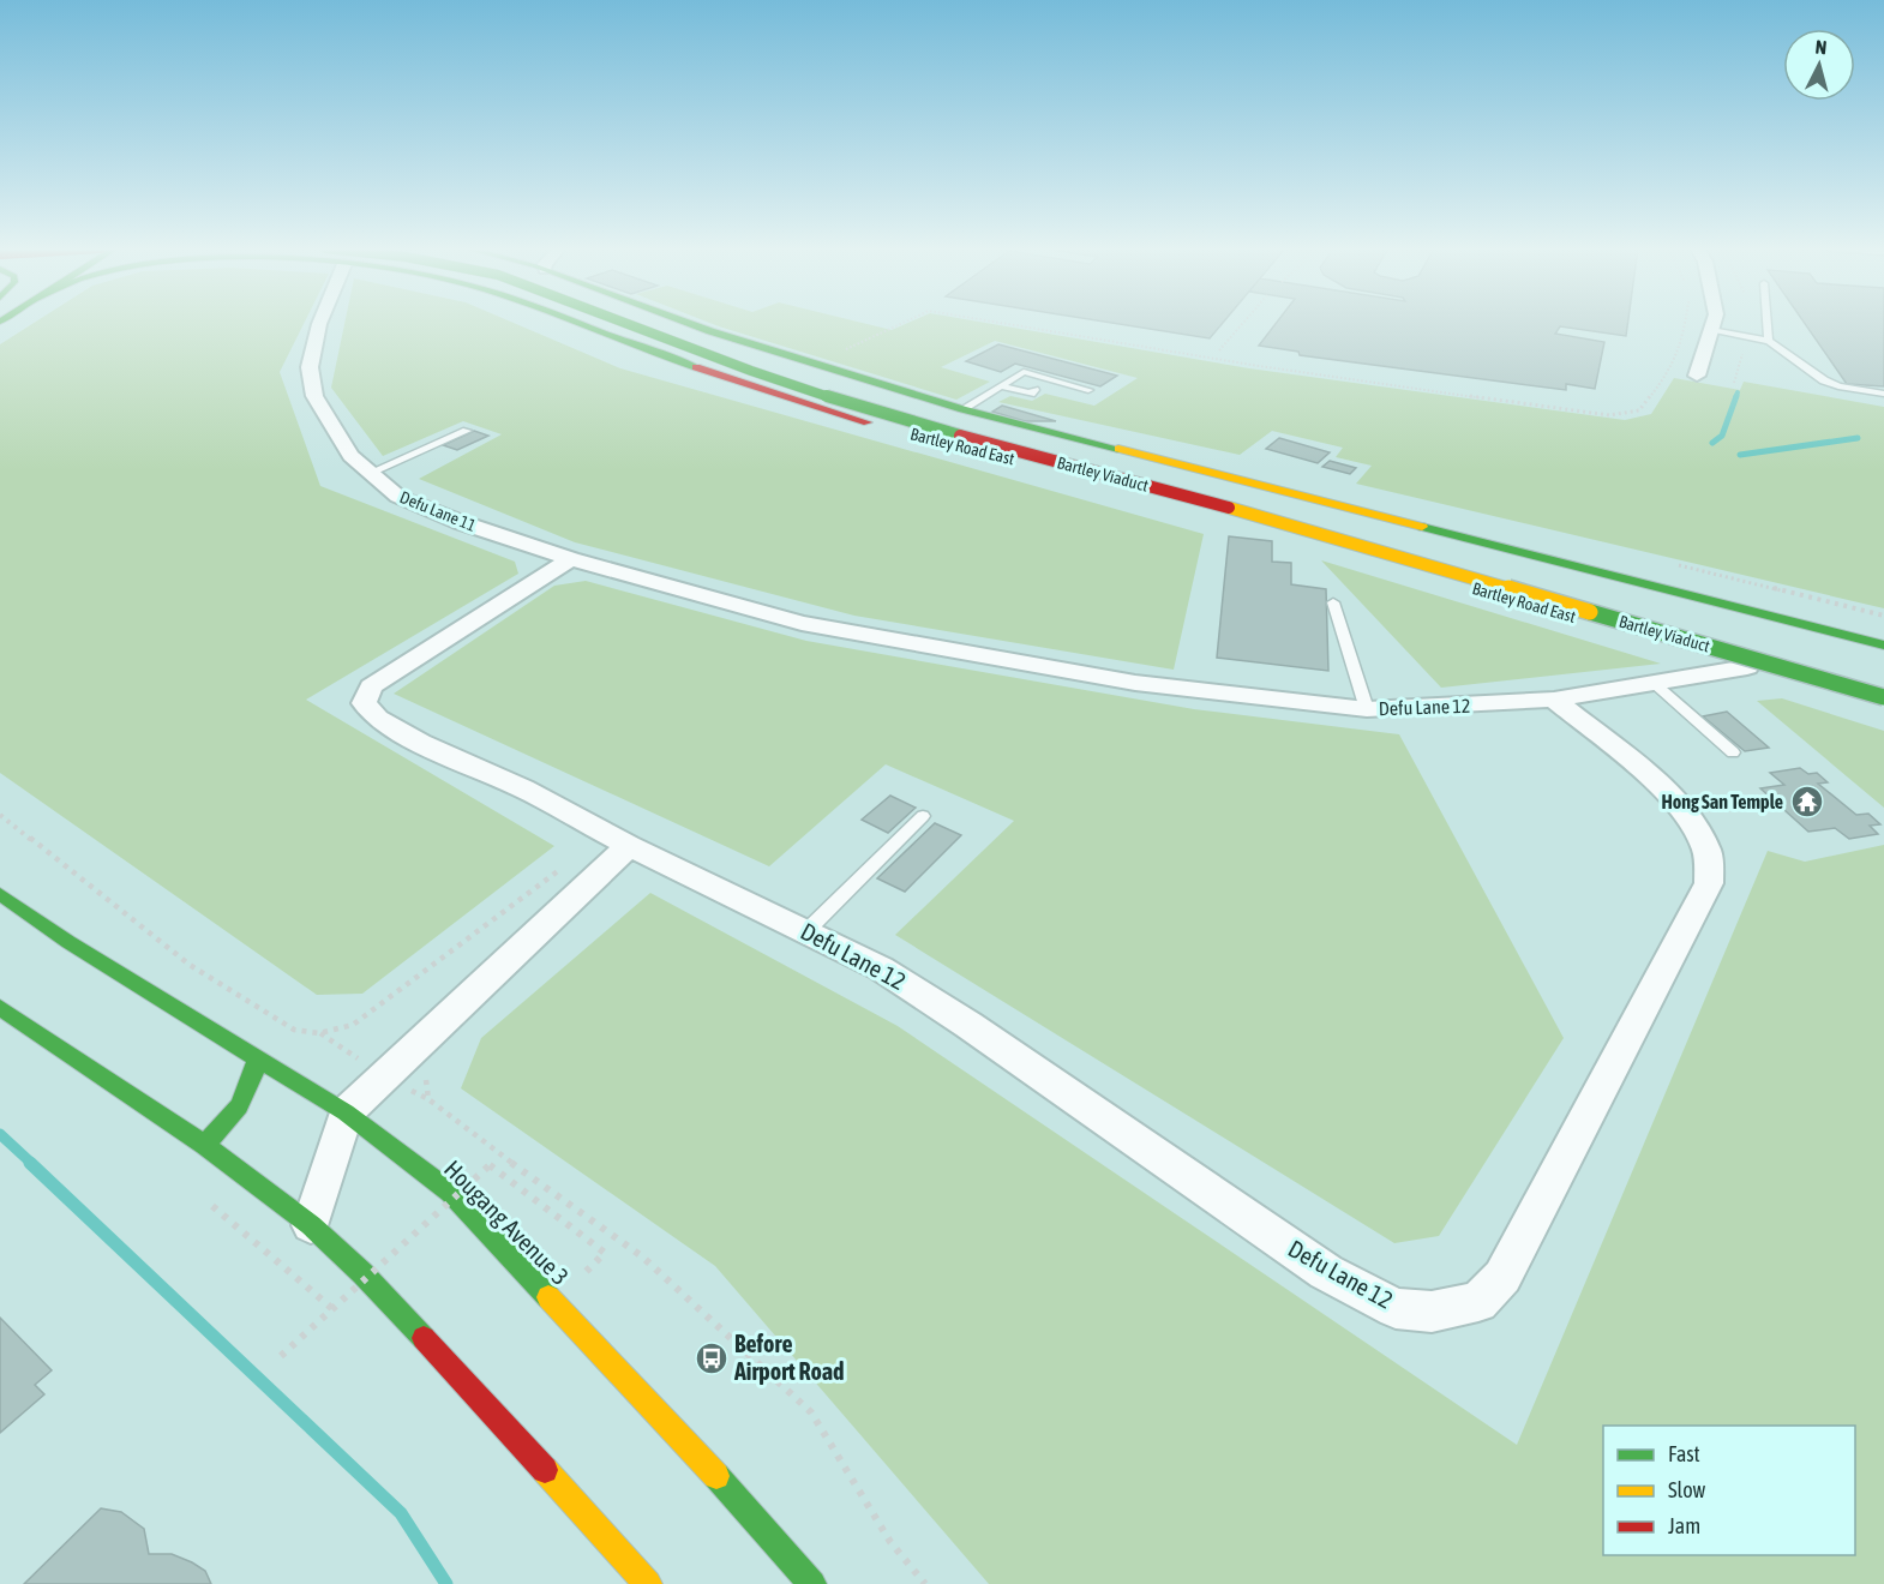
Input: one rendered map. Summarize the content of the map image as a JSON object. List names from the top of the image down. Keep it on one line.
{"streets":{"main road":["Bartley Road East","Bartley Viaduct","Hougang Avenue 3"],"street":["Defu Lane 11","Defu Lane 12"]},"crossings":[["Bartley Road East","Defu Lane 12"],["Defu Lane 11","Defu Lane 12"]],"places":{"temple":["Hong San Temple"],"bus stop":["Before Airport Road"]},"legend":["Fast","Slow","Jam"],"north":"top"}
